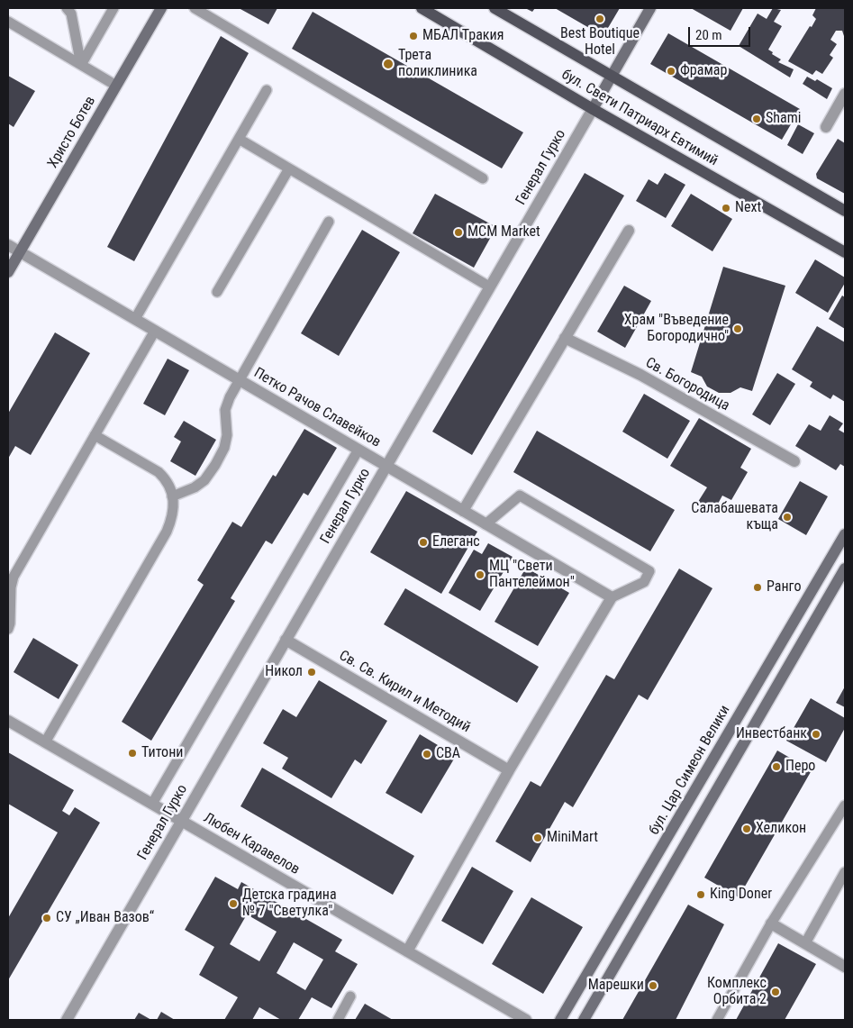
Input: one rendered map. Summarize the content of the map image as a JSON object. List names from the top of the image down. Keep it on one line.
{"streets":{"main road":["бул. Свети Патриарх Евтимий","Христо Ботев","Генерал Гурко","бул. Цар Симеон Велики"],"street":["Св. Богородица","Петко Рачов Славейков","Св. Св. Кирил и Методий","Любен Каравелов"]},"crossings":[["бул. Свети Патриарх Евтимий","Генерал Гурко"],["Христо Ботев","Петко Рачов Славейков"],["Генерал Гурко","Петко Рачов Славейков"],["Генерал Гурко","Св. Св. Кирил и Методий"],["Генерал Гурко","Любен Каравелов"]],"places":["Best Boutique Hotel","МБАЛ Тракия","Трета поликлиника","Фрамар","Shami","Next","MCM Market","Храм \"Въведение Богородично\"","Салабашевата къща","Елеганс","МЦ \"Свети Пантелеймон\"","Ранго","Никол","Инвестбанк","Титони","CBA","Перо","Хеликон","MiniMart","King Doner","Детска градина № 7 \"Светулка\"","СУ „Иван Вазов“","Марешки","Комплекс Орбита 2"],"scale_bar":"20 m"}
